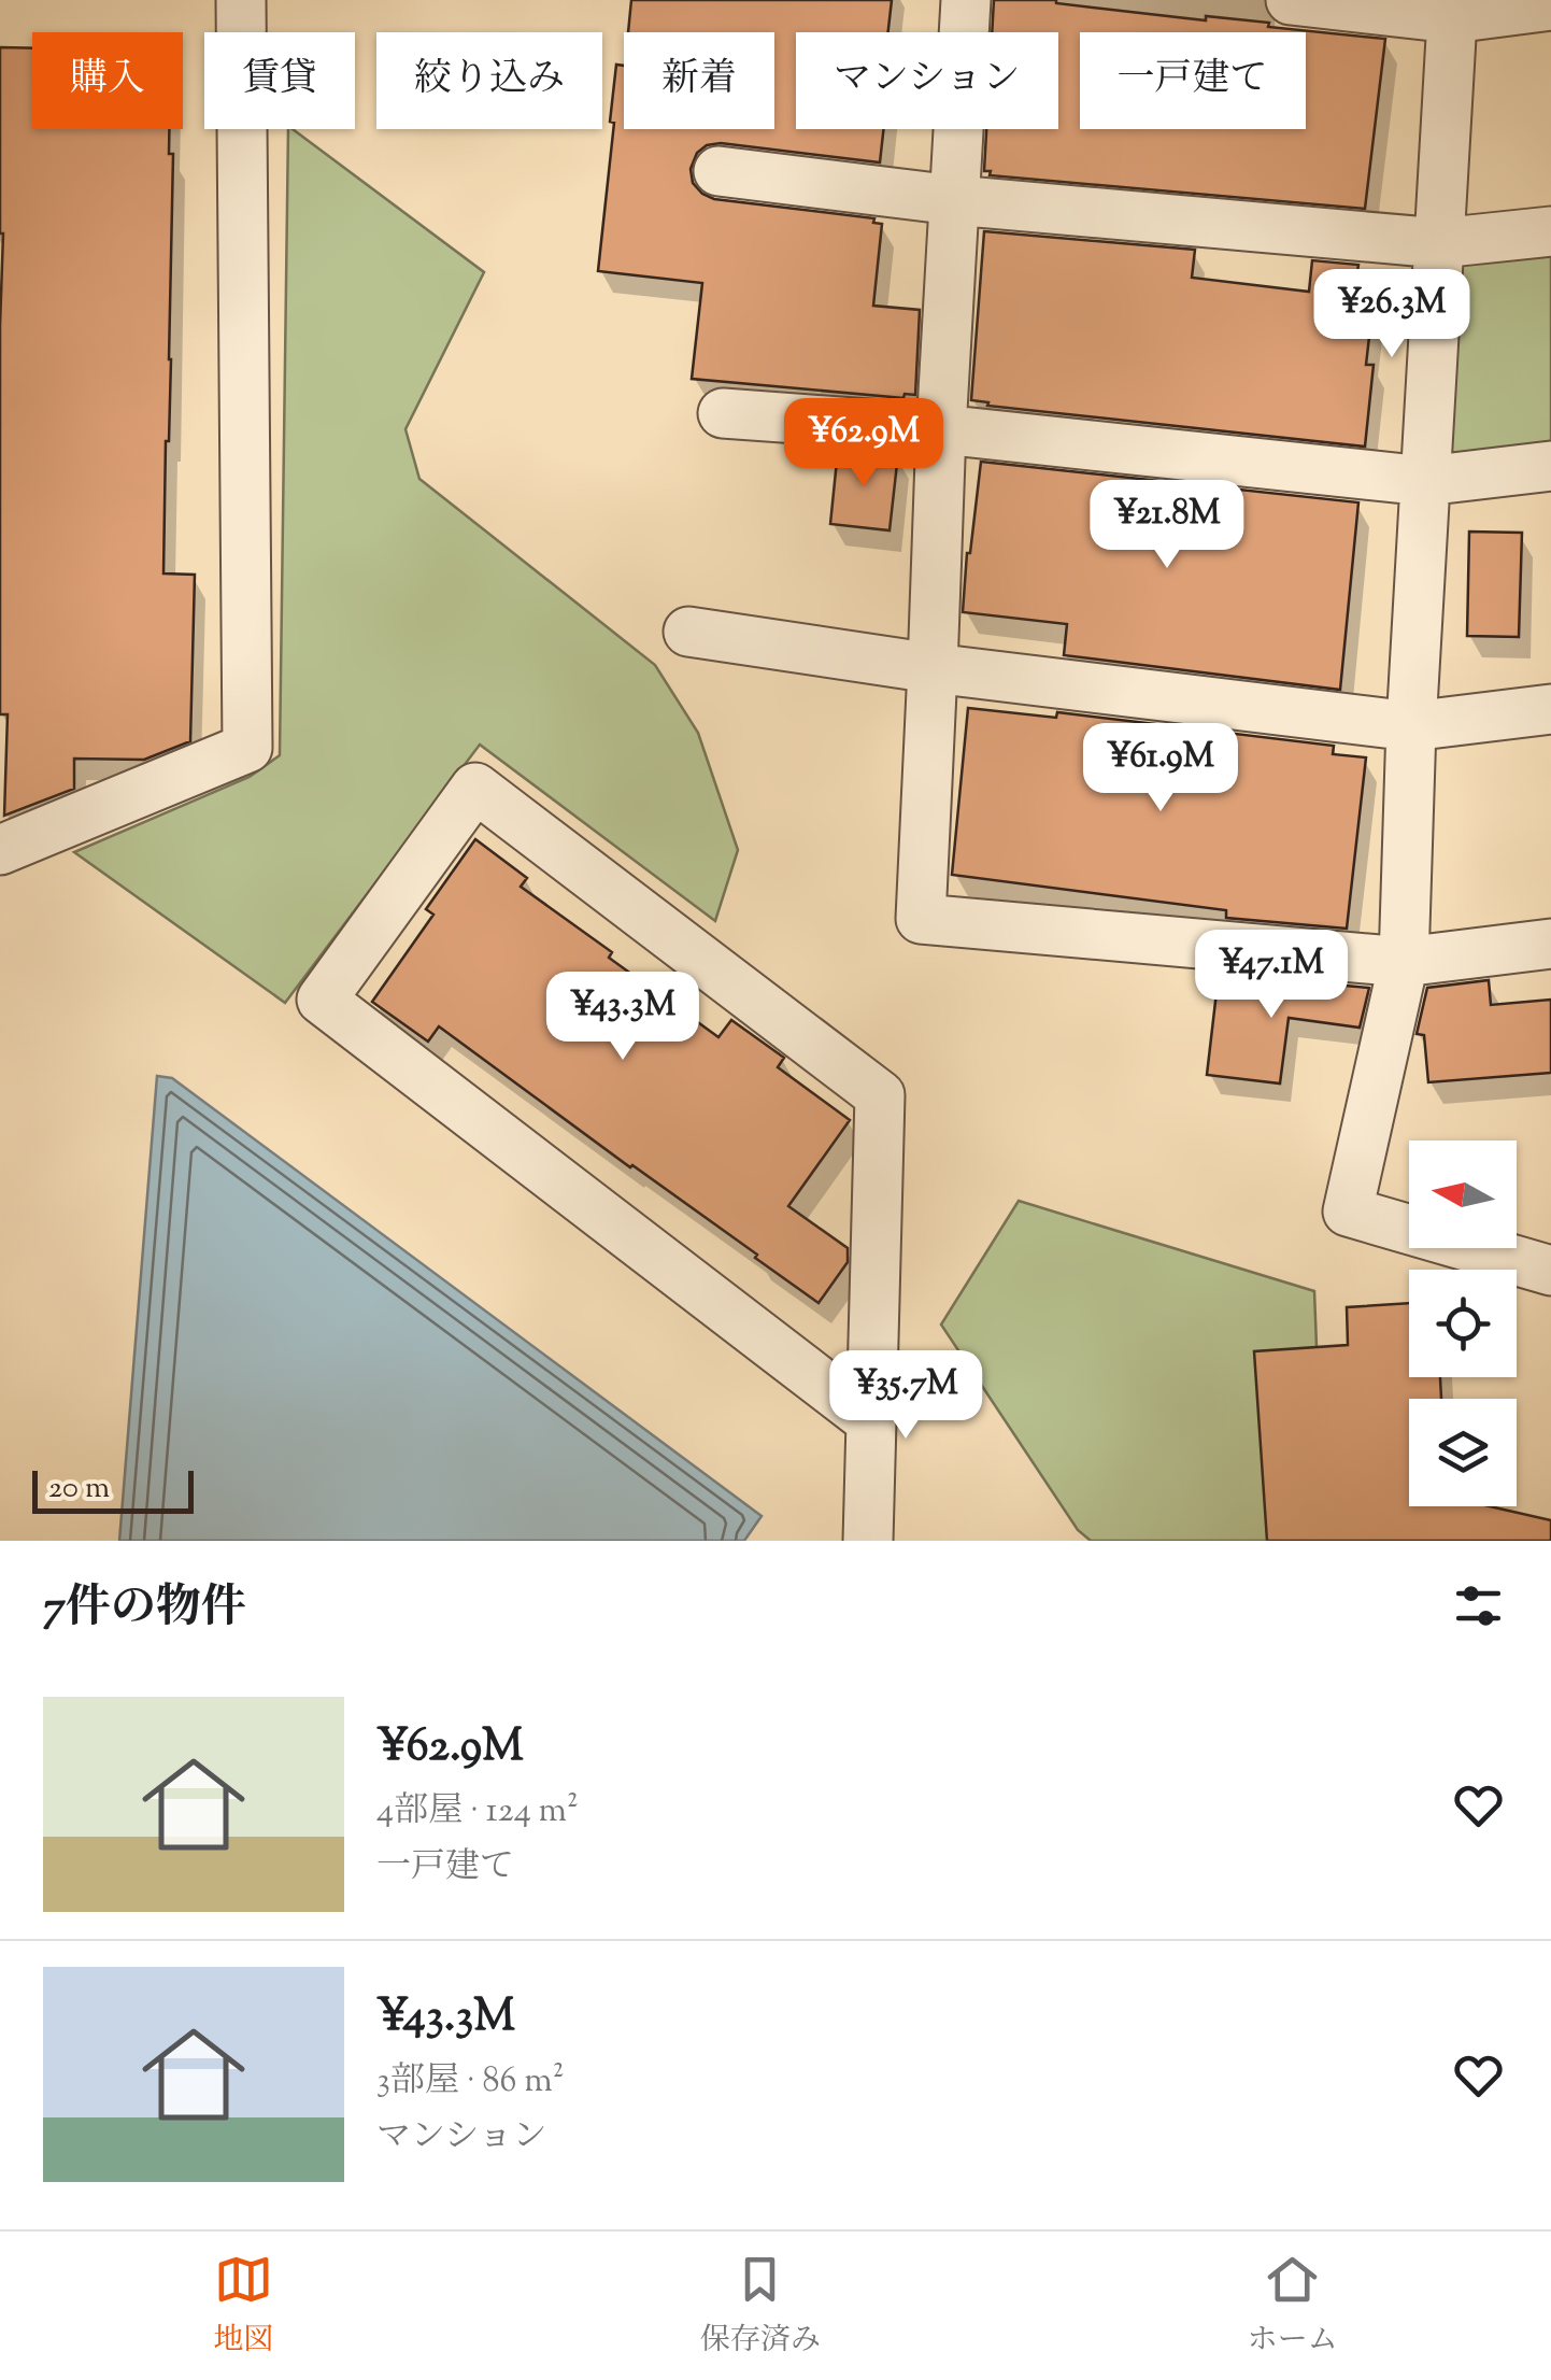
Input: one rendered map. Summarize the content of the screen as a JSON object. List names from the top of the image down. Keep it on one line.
{"scale_bar":"20 m","north":"left","page":{"chip":["購入","賃貸","絞り込み","新着","マンション","一戸建て"],"price":["¥26.3M","¥62.9M","¥21.8M","¥61.9M","¥47.1M","¥43.3M","¥35.7M"],"scale":"20 m","heading":"7件の物件","list":[{"name":"¥62.9M","note":"4部屋 · 124 m² · 一戸建て"},{"name":"¥43.3M","note":"3部屋 · 86 m² · マンション"}],"tabs":["地図","保存済み","ホーム"]}}
